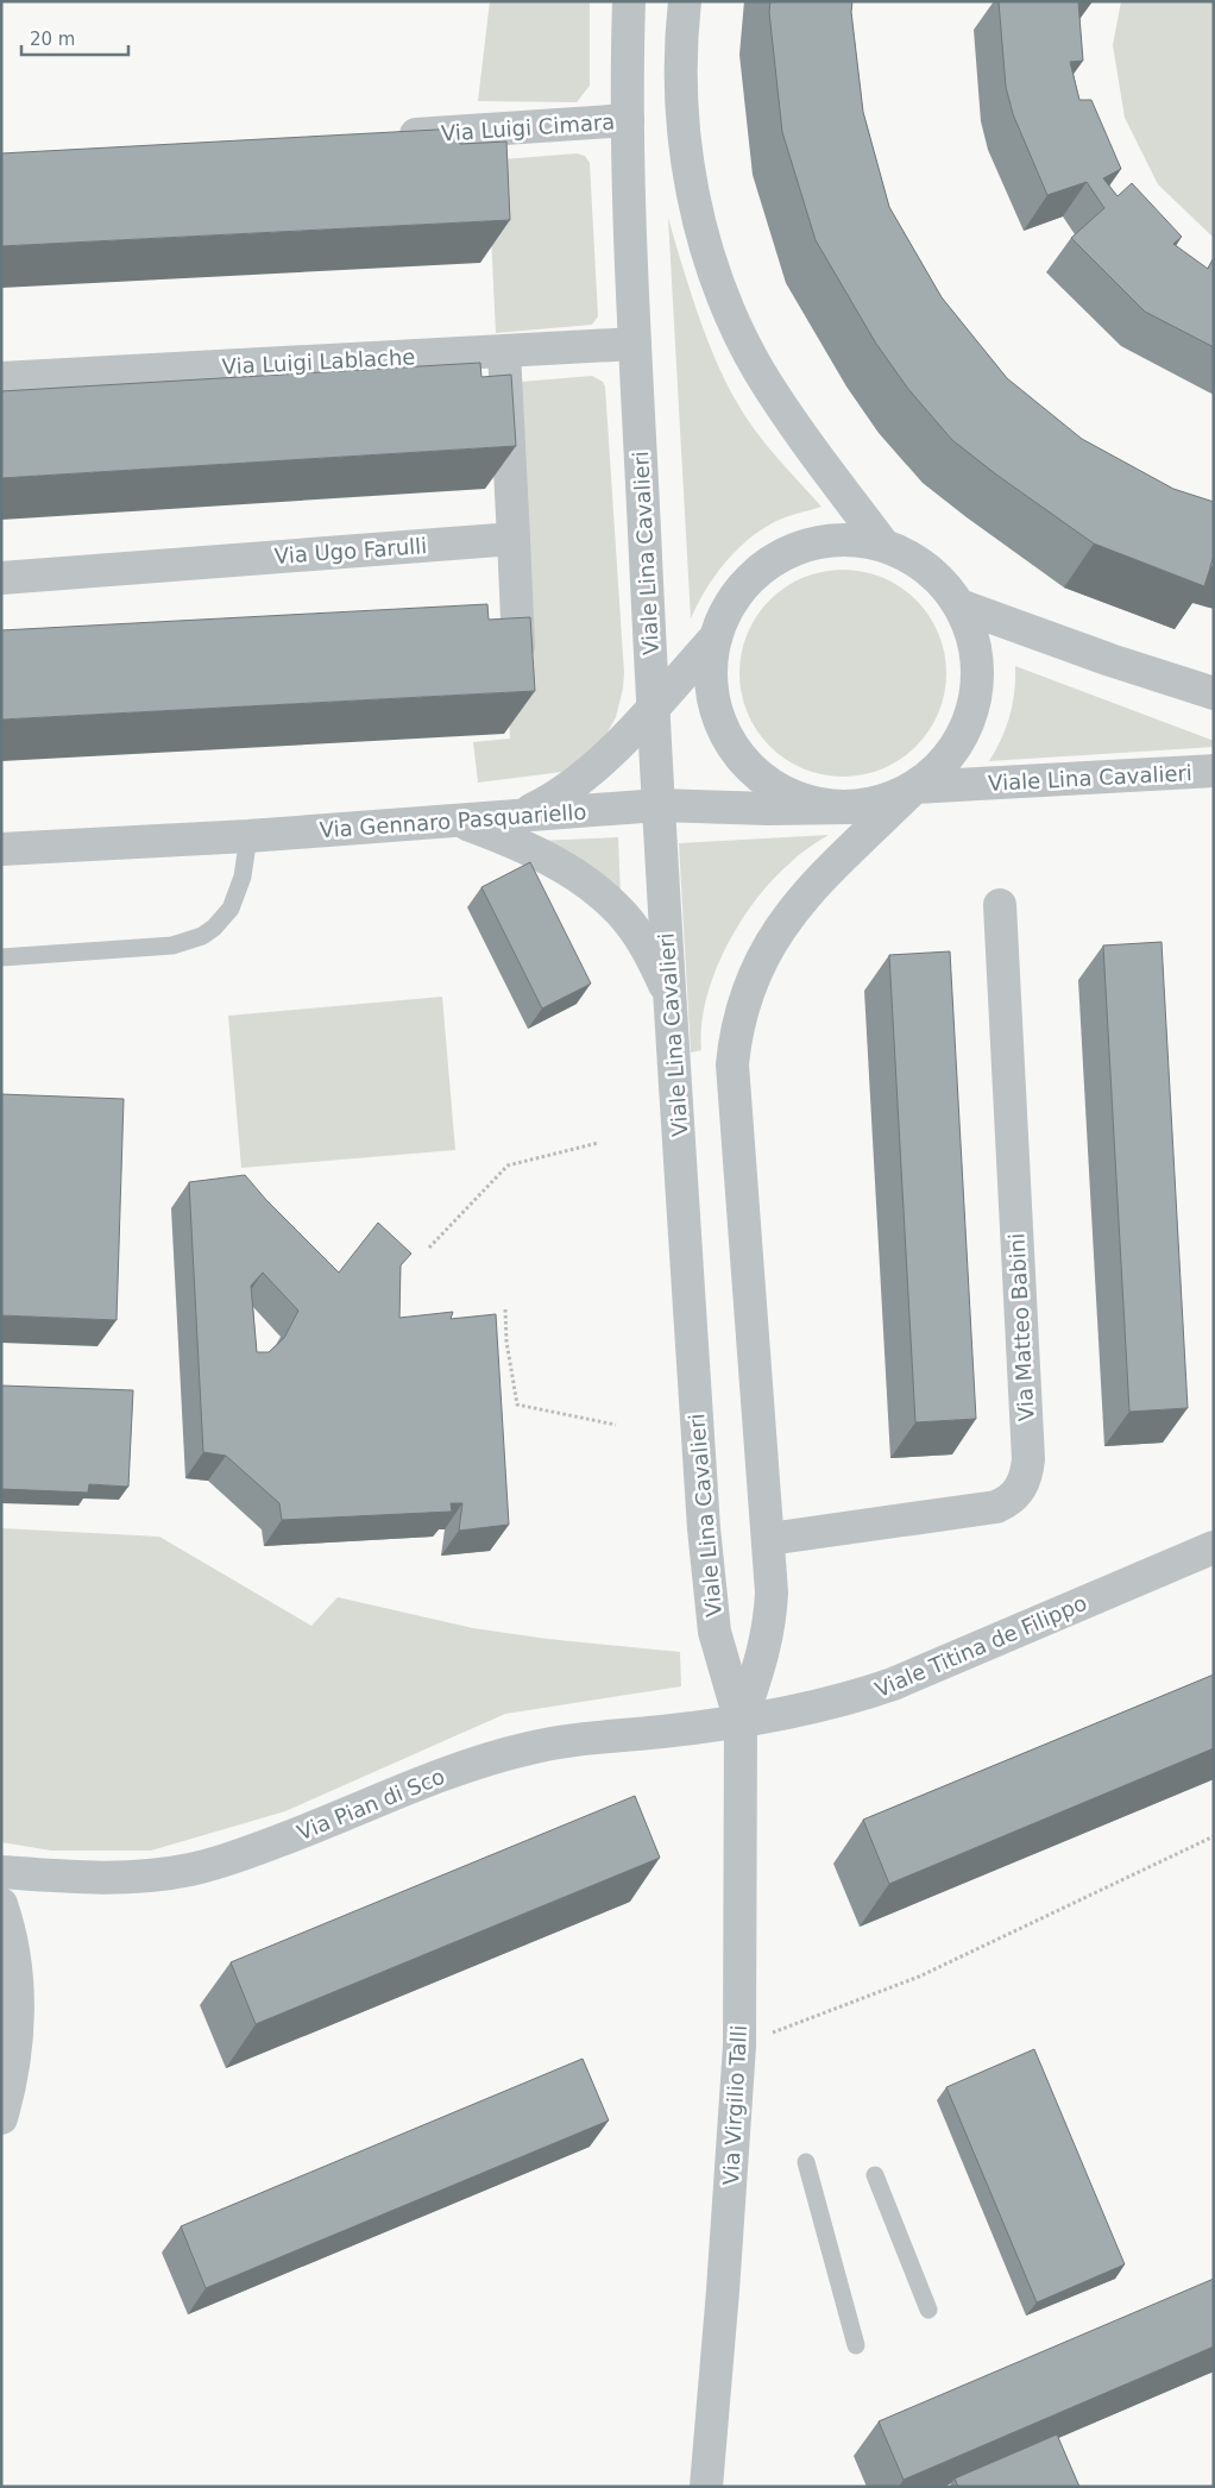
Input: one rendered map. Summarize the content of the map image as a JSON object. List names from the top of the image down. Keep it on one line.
{"streets":{"street":["Via Luigi Cimara","Via Luigi Lablache","Via Ugo Farulli","Viale Lina Cavalieri","Via Gennaro Pasquariello","Via Matteo Babini","Viale Titina de Filippo","Via Pian di Sco","Via Virgilio Talli"]},"crossings":[["Via Luigi Cimara","Viale Lina Cavalieri"],["Via Luigi Lablache","Viale Lina Cavalieri"],["Viale Lina Cavalieri","Via Gennaro Pasquariello"],["Viale Lina Cavalieri","Viale Titina de Filippo"],["Viale Lina Cavalieri","Via Pian di Sco"],["Viale Lina Cavalieri","Via Virgilio Talli"],["Viale Titina de Filippo","Via Pian di Sco"],["Viale Titina de Filippo","Via Virgilio Talli"],["Via Pian di Sco","Via Virgilio Talli"]],"scale_bar":"20 m"}
